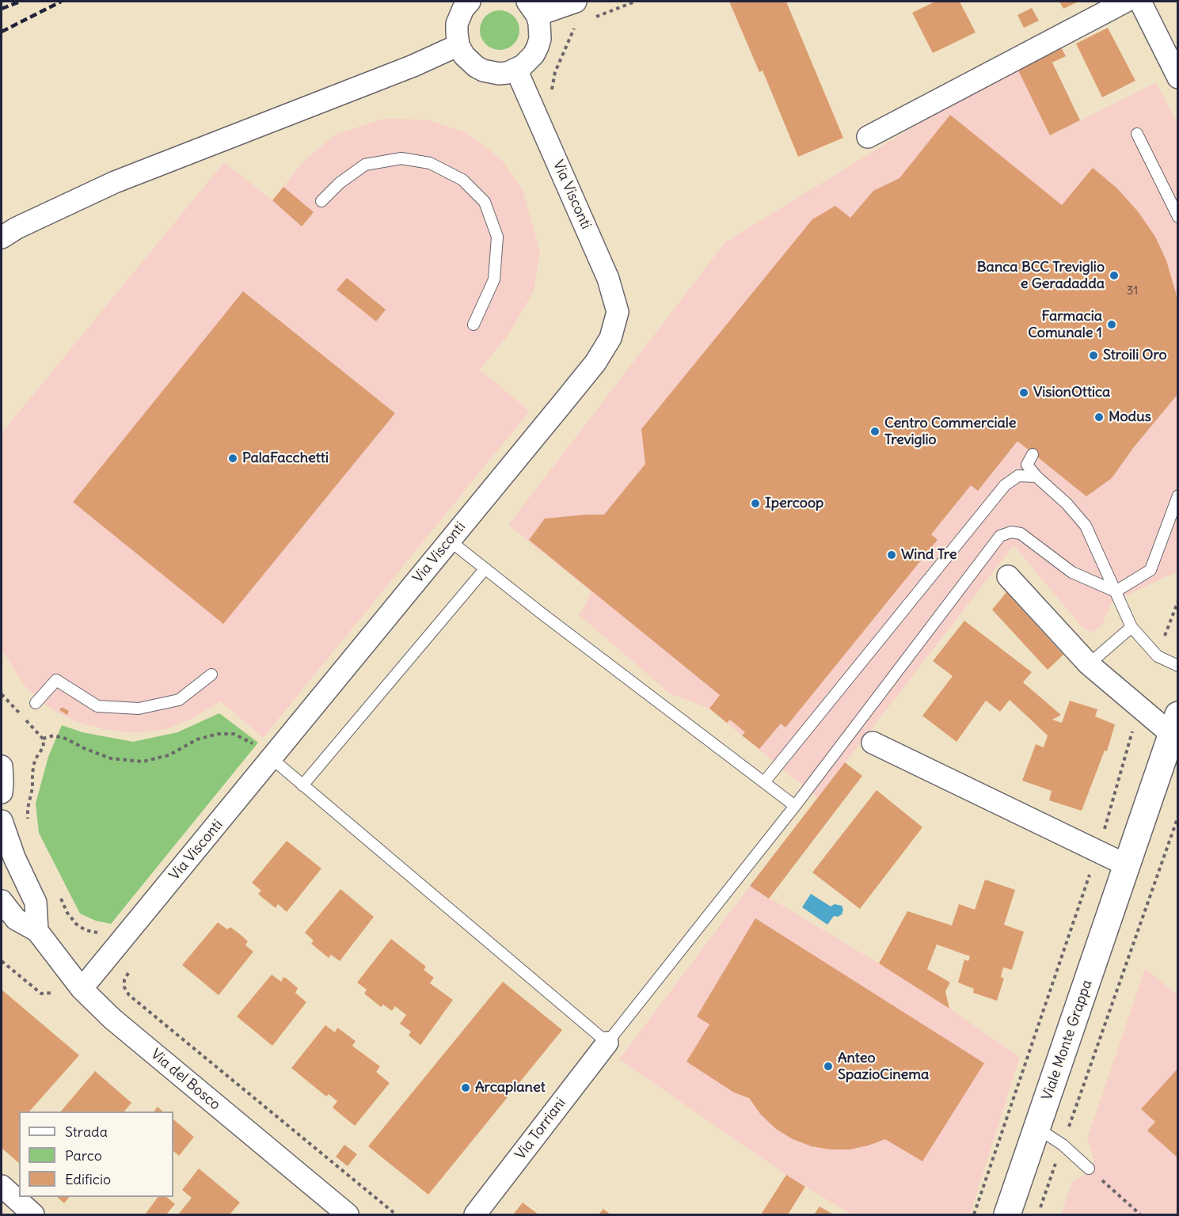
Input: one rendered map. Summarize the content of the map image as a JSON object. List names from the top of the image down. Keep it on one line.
{"streets":{"main road":["Viale Monte Grappa"],"street":["Via Visconti","Via del Bosco","Via Torriani"]},"crossings":[["Via Visconti","Via del Bosco"]],"places":["Banca BCC Treviglio e Geradadda","Farmacia Comunale 1","Stroili Oro","VisionOttica","Modus","Centro Commerciale Treviglio","PalaFacchetti","Ipercoop","Wind Tre","Anteo SpazioCinema","Arcaplanet"],"house_numbers":["31"],"legend":["Strada","Parco","Edificio"]}
